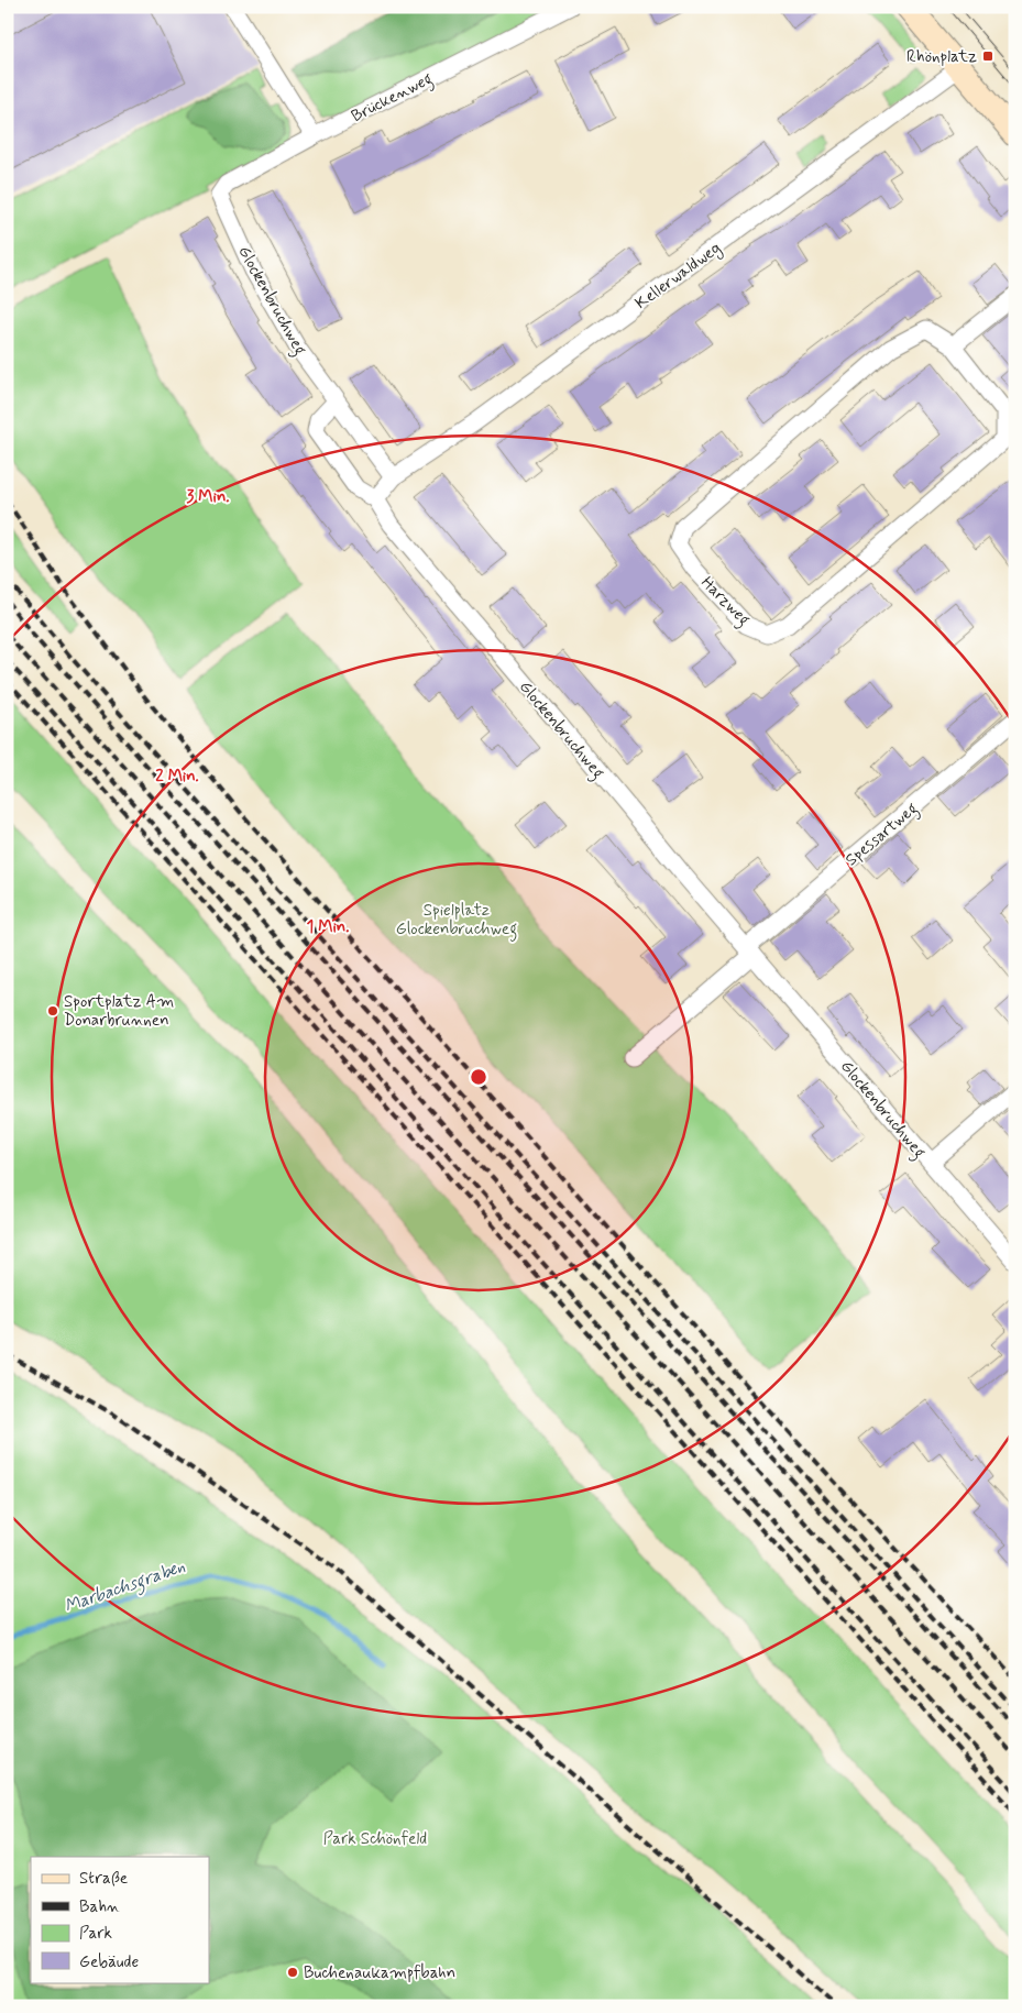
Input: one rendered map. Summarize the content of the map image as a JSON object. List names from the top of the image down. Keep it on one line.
{"streets":{"street":["Brückenweg","Kellerwaldweg","Glockenbruchweg","Harzweg","Spessartweg"]},"crossings":[["Brückenweg","Glockenbruchweg"],["Kellerwaldweg","Glockenbruchweg"],["Glockenbruchweg","Spessartweg"]],"water":["Marbachsgraben"],"parks":["Spielplatz Glockenbruchweg","Park Schönfeld"],"places":{"transit":["Rhönplatz"],"other":["Sportplatz Am Donarbrunnen","Buchenaukampfbahn"]},"legend":["Straße","Bahn","Park","Gebäude"],"rings":["3 Min.","2 Min.","1 Min."]}
